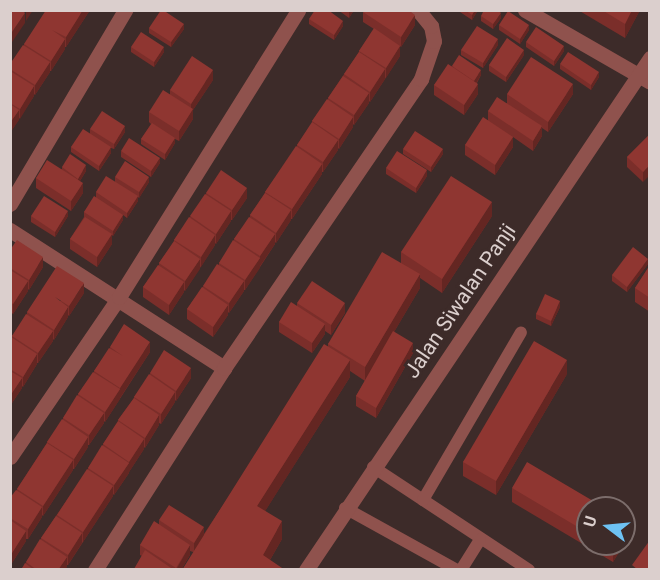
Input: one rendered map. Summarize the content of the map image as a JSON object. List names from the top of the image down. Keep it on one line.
{"streets":{"street":["Jalan Siwalan Panji"]},"north":"left"}
